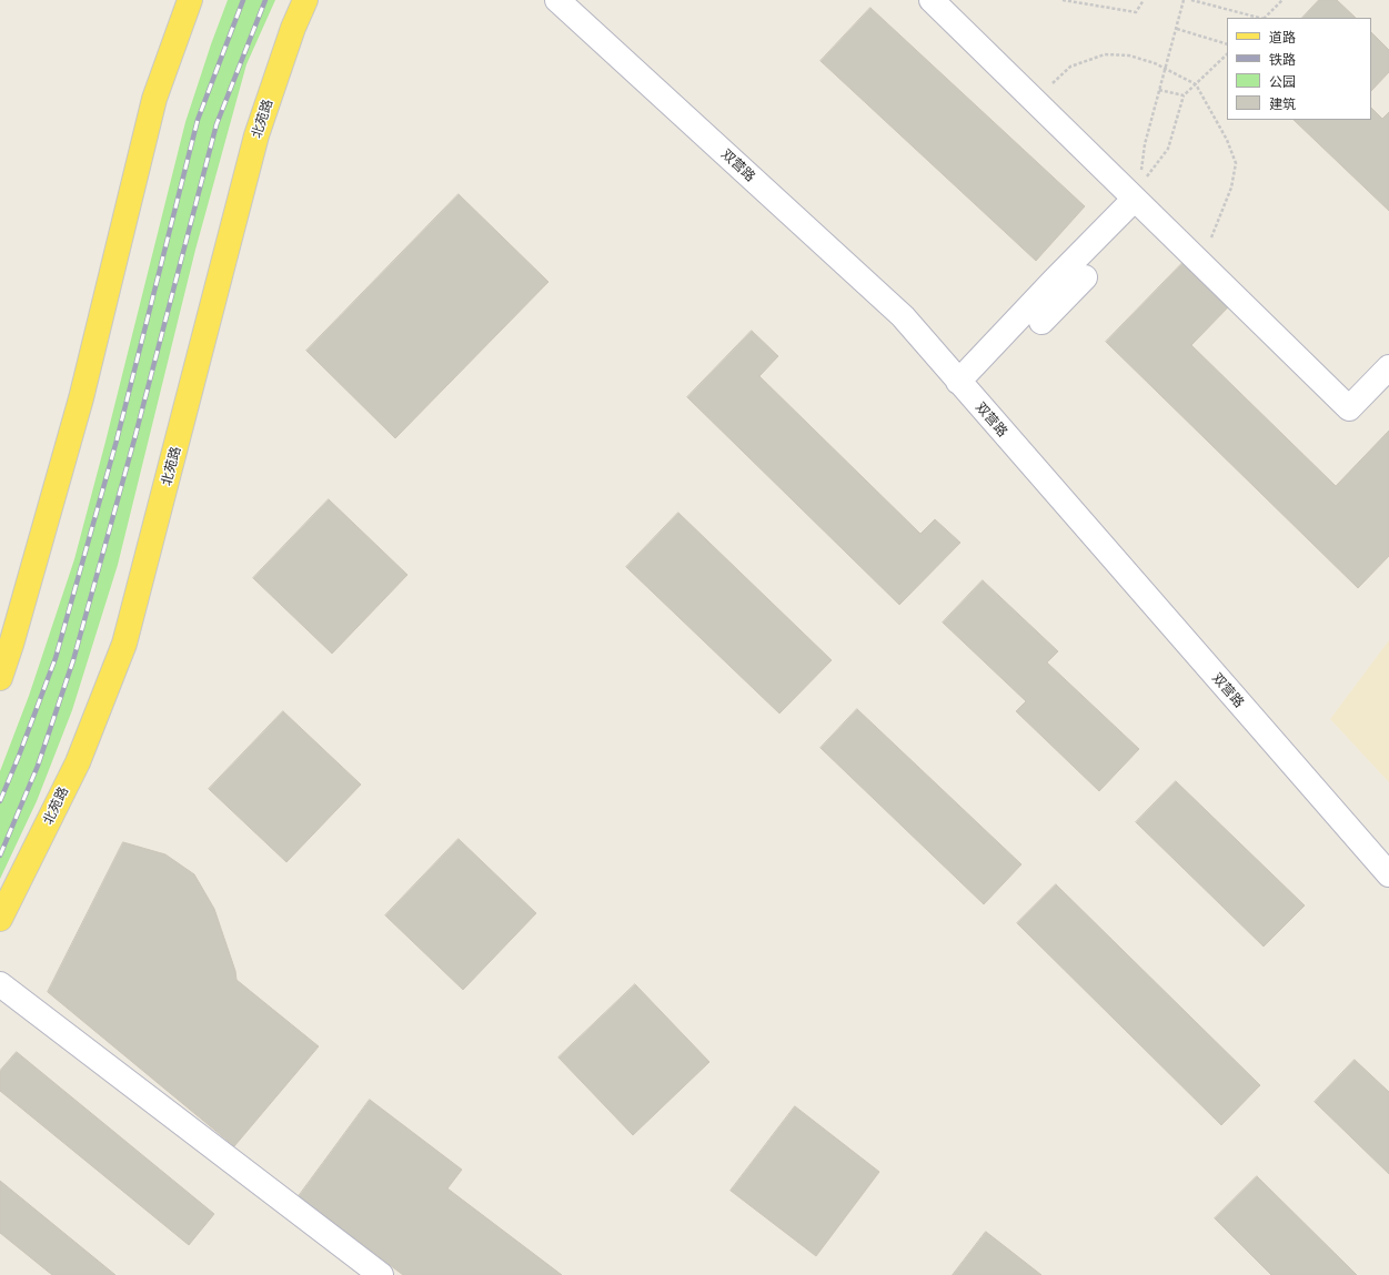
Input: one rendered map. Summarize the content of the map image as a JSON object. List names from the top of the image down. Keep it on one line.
{"streets":{"main road":["北苑路"],"street":["双营路"]},"legend":["道路","铁路","公园","建筑"]}
